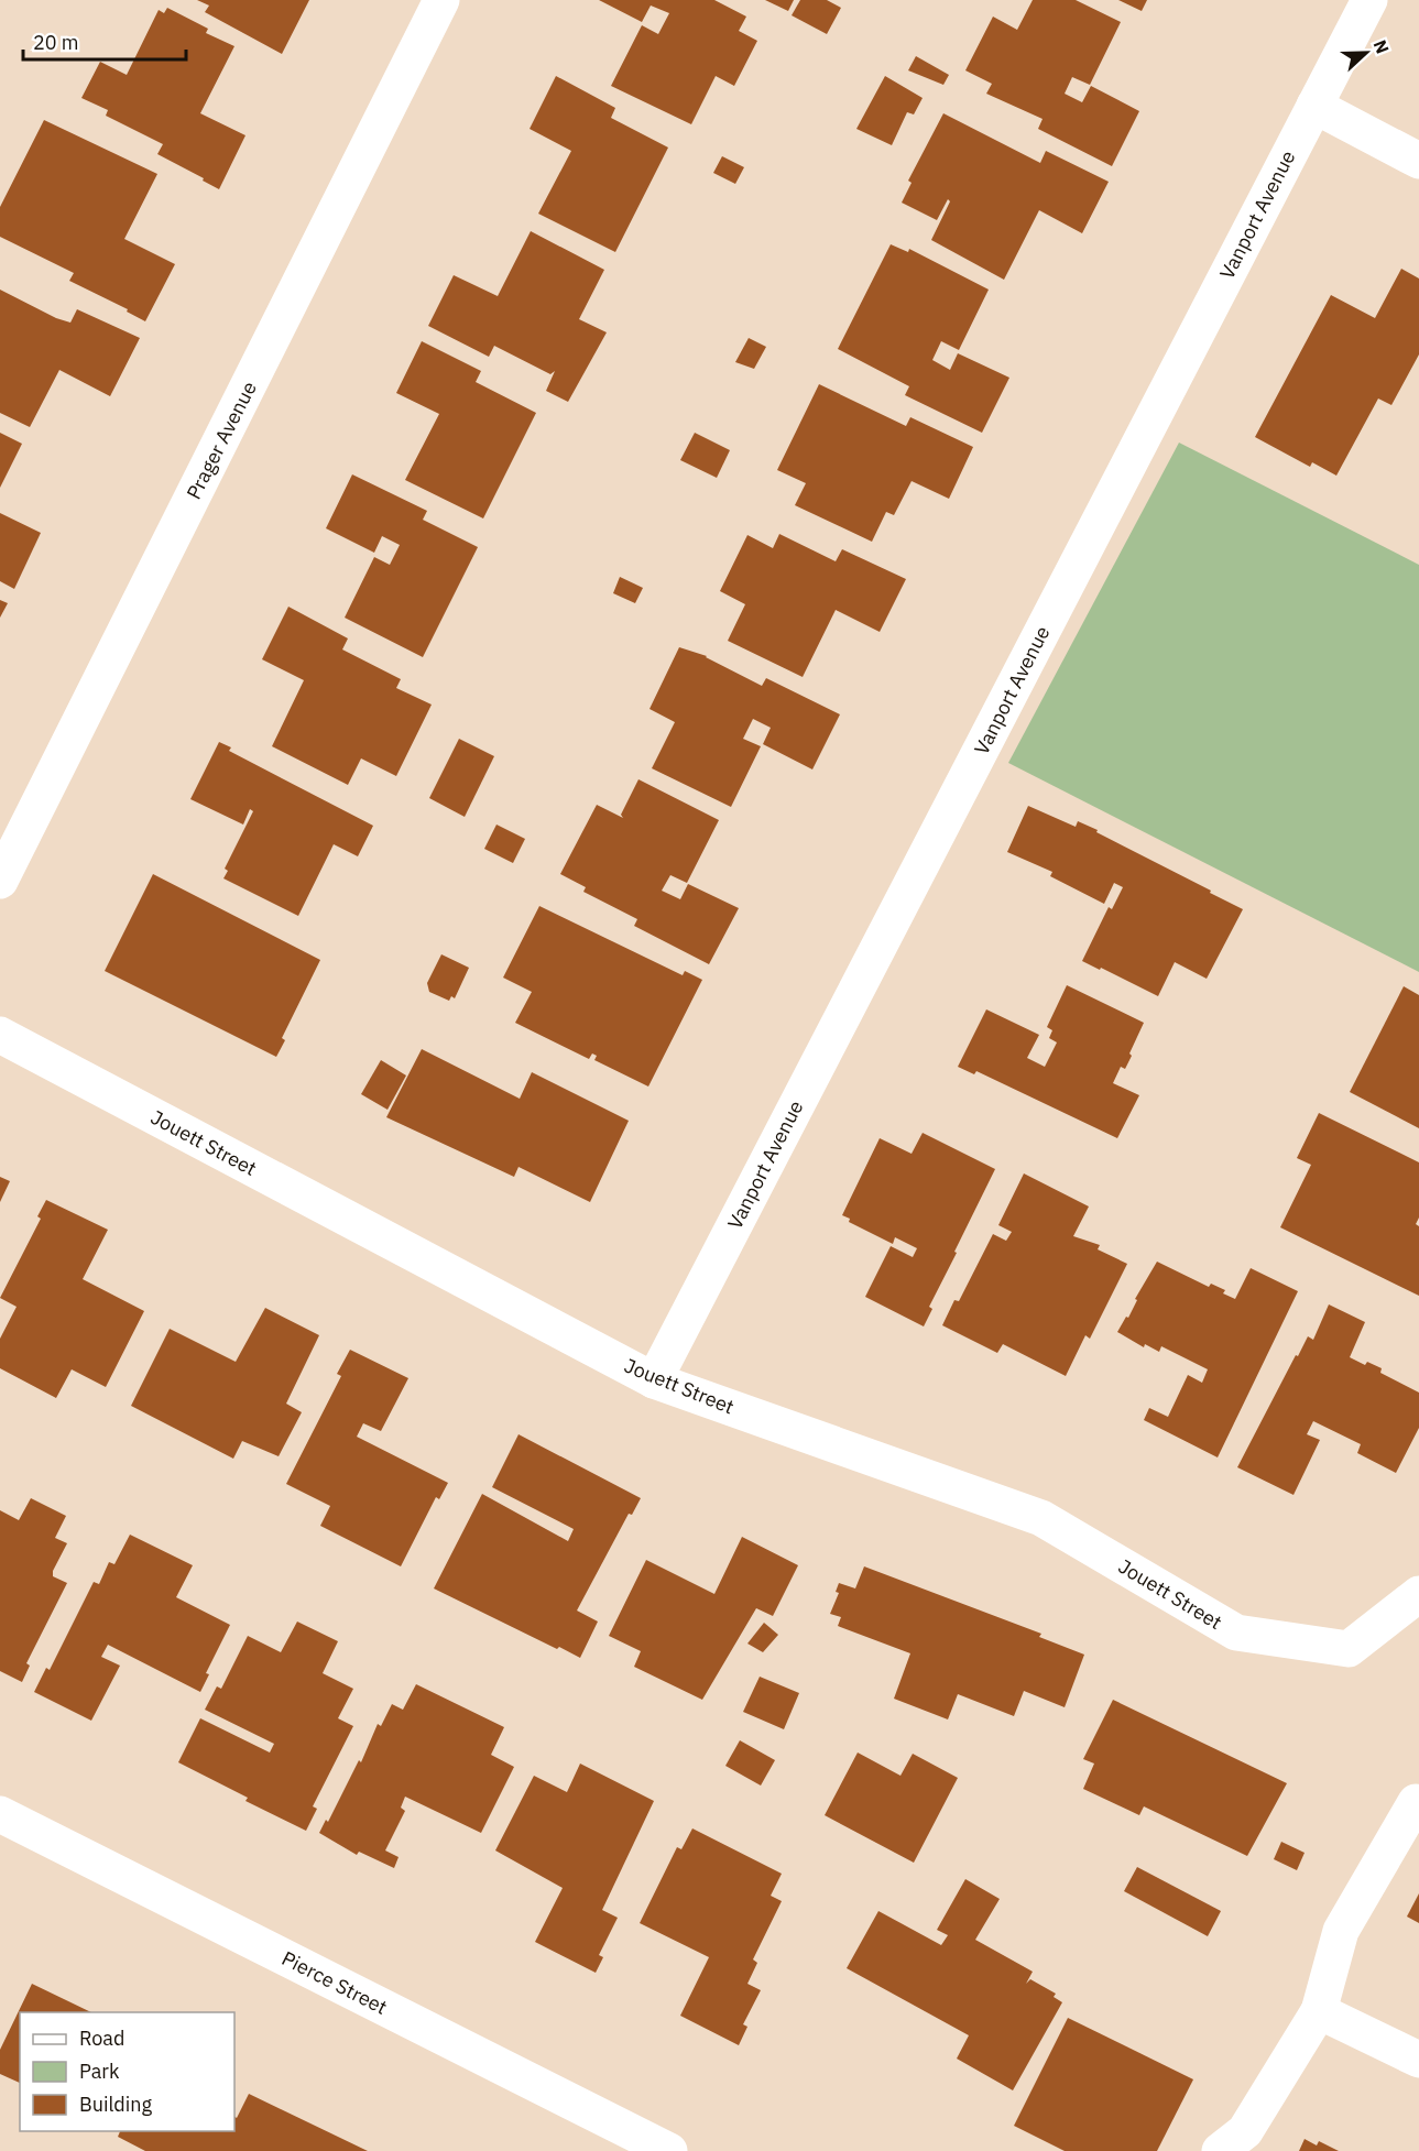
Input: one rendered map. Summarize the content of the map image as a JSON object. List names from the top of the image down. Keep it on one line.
{"streets":{"street":["Vanport Avenue","Prager Avenue","Jouett Street","Pierce Street"]},"crossings":[["Vanport Avenue","Jouett Street"]],"legend":["Road","Park","Building"],"scale_bar":"20 m","north":"right"}
